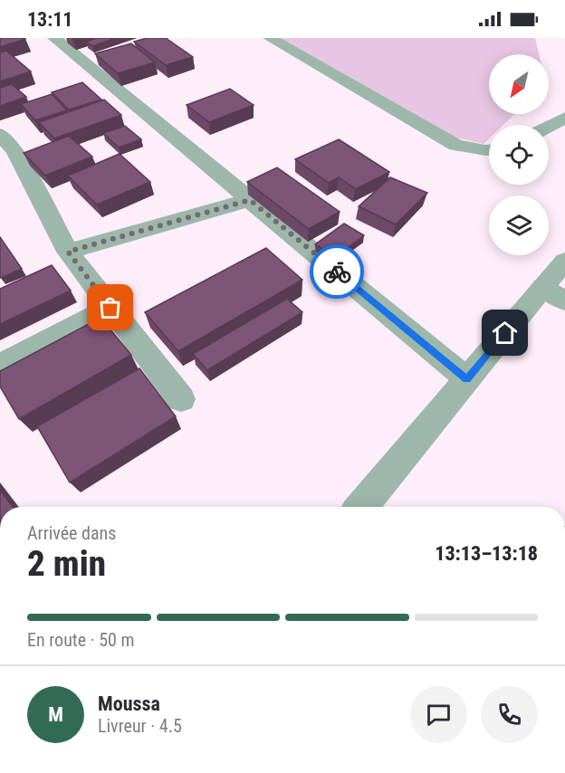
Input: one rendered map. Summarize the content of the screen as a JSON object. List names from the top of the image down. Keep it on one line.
{"north":"bottom left","page":{"status":"13:11","heading":["2 min","Arrivée dans","13:13–13:18"],"panel":["Moussa","Livreur · 4.5"],"bar":"En route · 50 m","round":"M"}}
